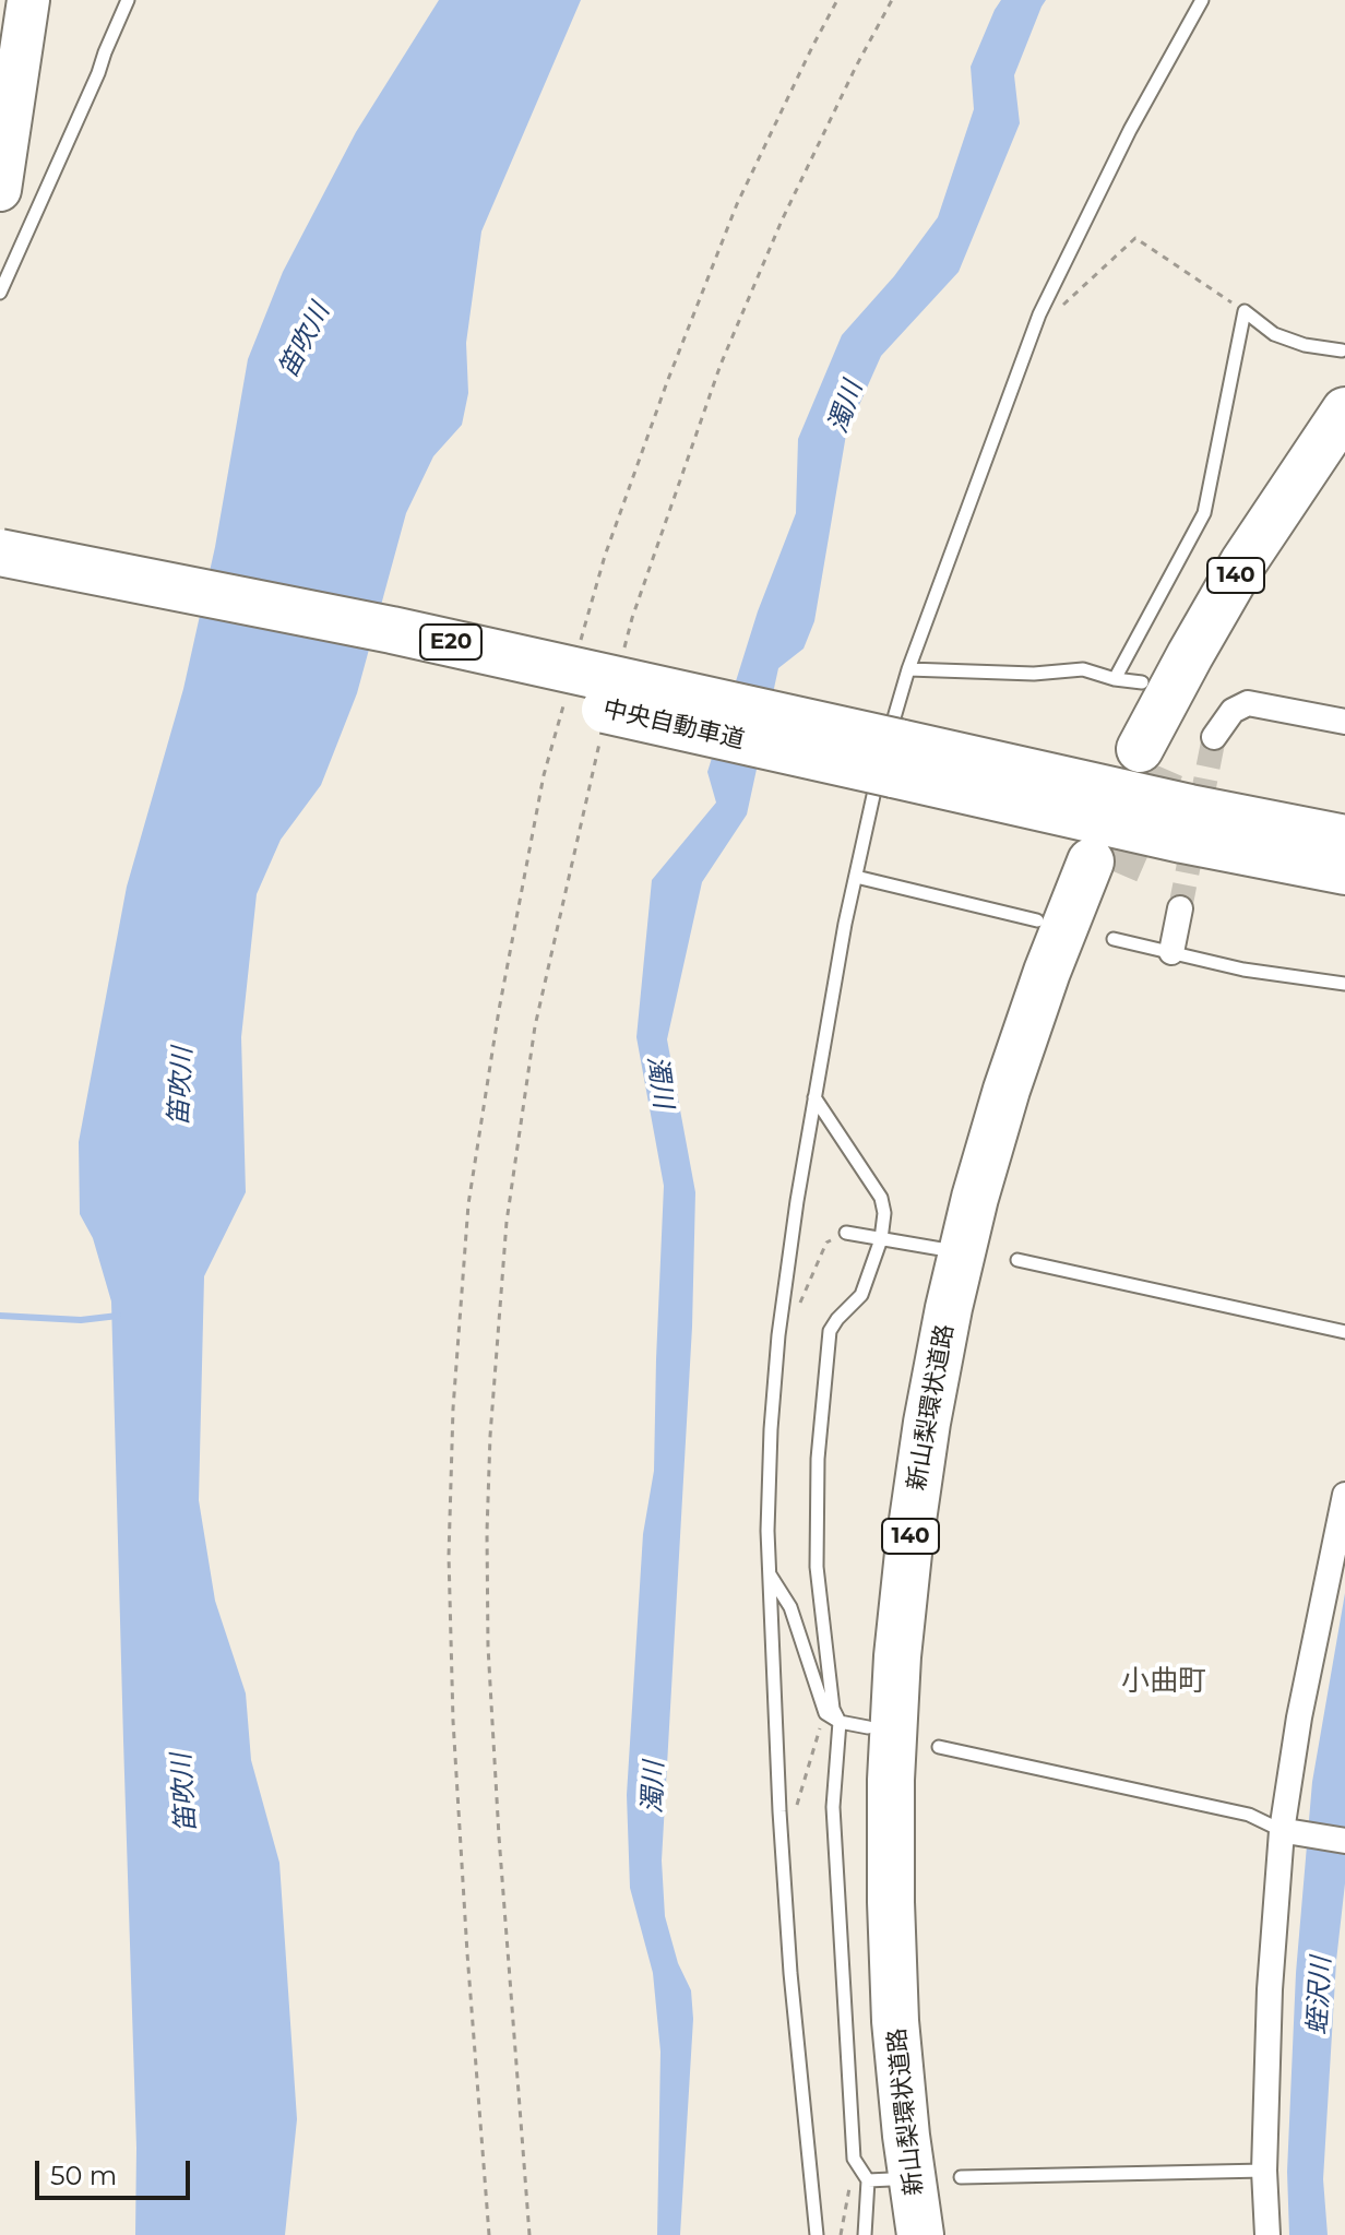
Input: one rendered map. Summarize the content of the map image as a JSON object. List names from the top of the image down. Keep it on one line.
{"streets":{"highway":["140","E20","中央自動車道","新山梨環状道路"]},"districts":["小曲町"],"water":["笛吹川","濁川","蛭沢川"],"scale_bar":"50 m"}
